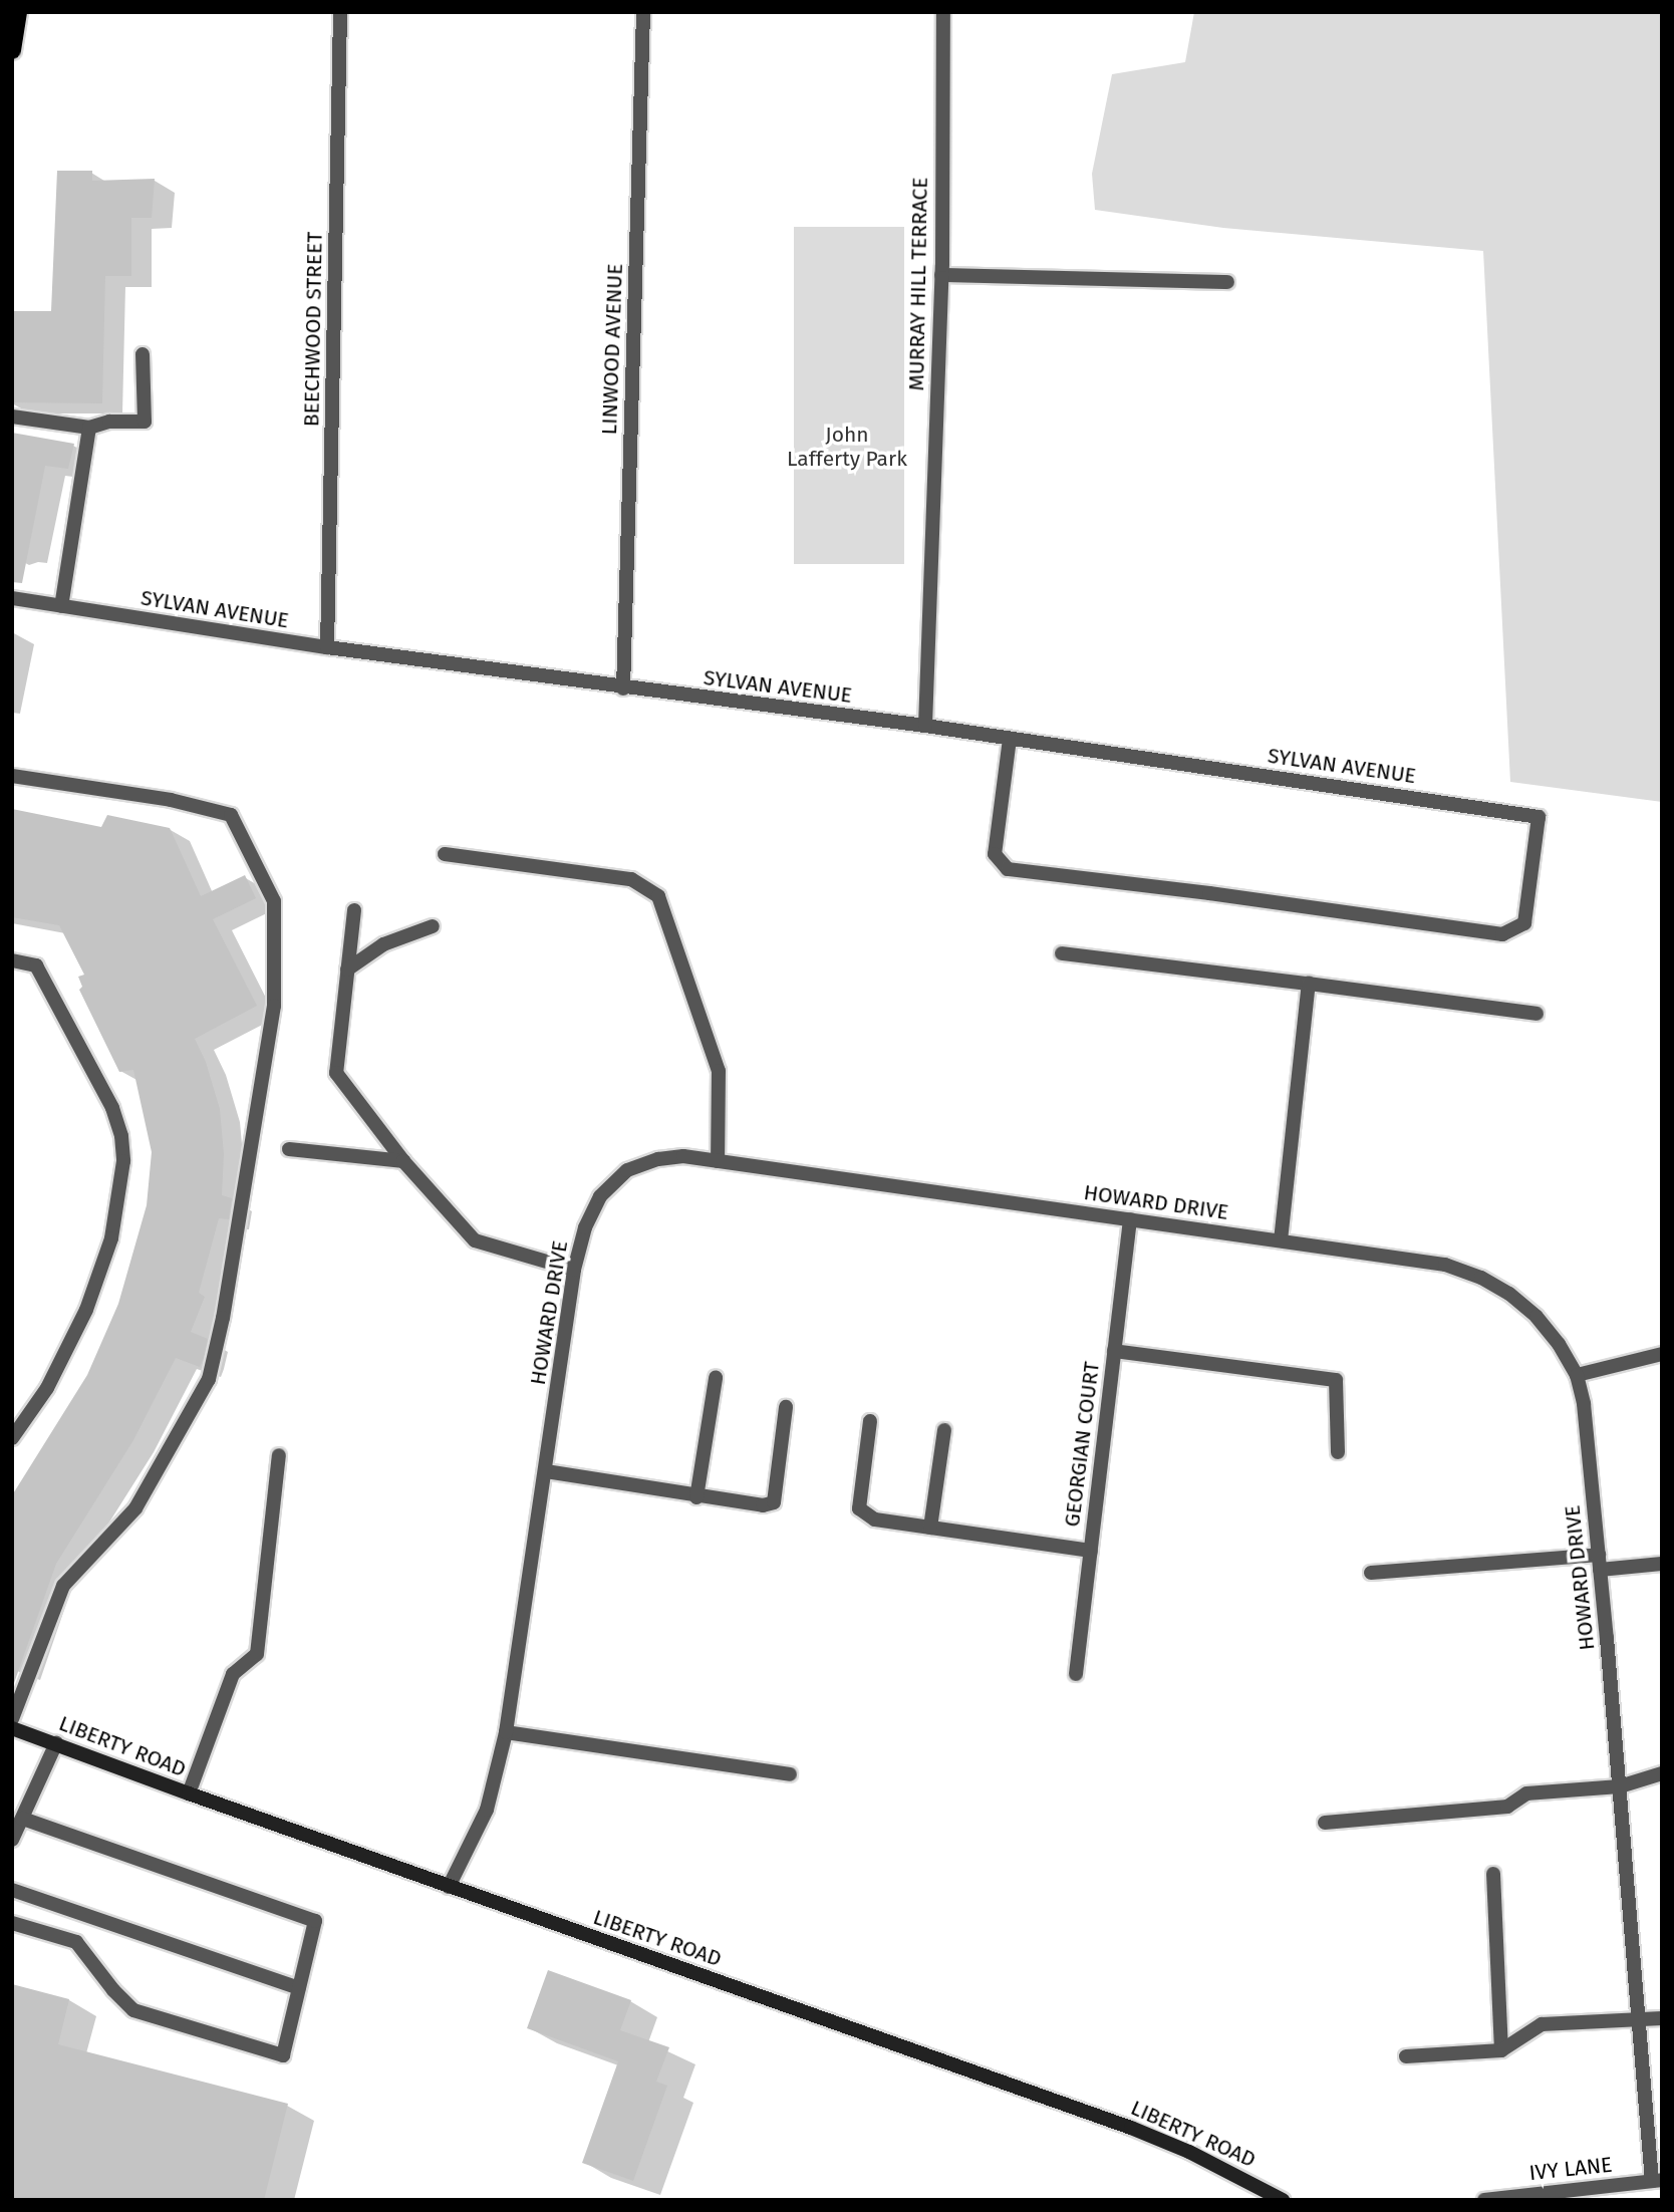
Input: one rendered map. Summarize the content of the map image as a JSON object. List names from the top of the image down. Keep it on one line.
{"streets":{"main road":["LIBERTY ROAD"],"street":["MURRAY HILL TERRACE","BEECHWOOD STREET","LINWOOD AVENUE","SYLVAN AVENUE","HOWARD DRIVE","GEORGIAN COURT","IVY LANE"]},"crossings":[["MURRAY HILL TERRACE","SYLVAN AVENUE"],["BEECHWOOD STREET","SYLVAN AVENUE"],["LINWOOD AVENUE","SYLVAN AVENUE"],["HOWARD DRIVE","GEORGIAN COURT"],["HOWARD DRIVE","LIBERTY ROAD"],["HOWARD DRIVE","IVY LANE"]],"parks":["John Lafferty Park"]}
